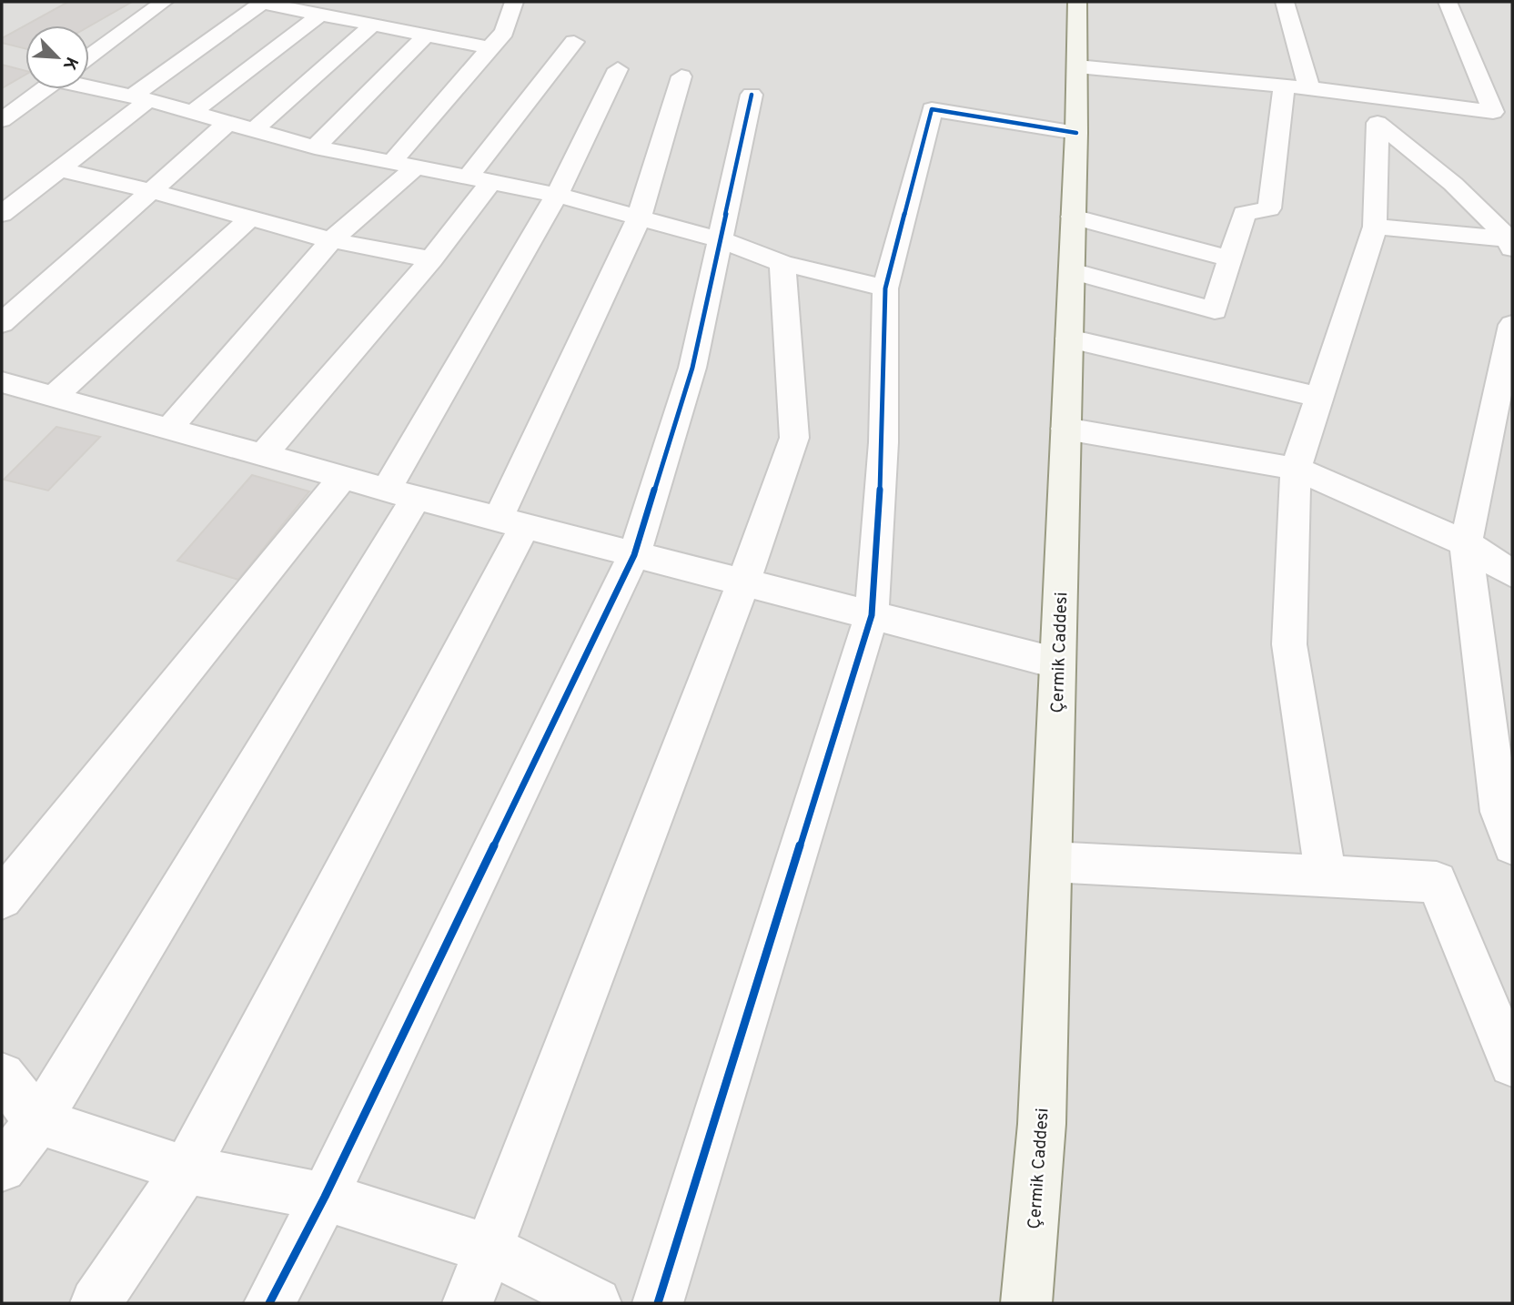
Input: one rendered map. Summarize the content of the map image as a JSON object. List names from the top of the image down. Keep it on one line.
{"streets":{"main road":["Çermik Caddesi"]},"north":"bottom right"}
